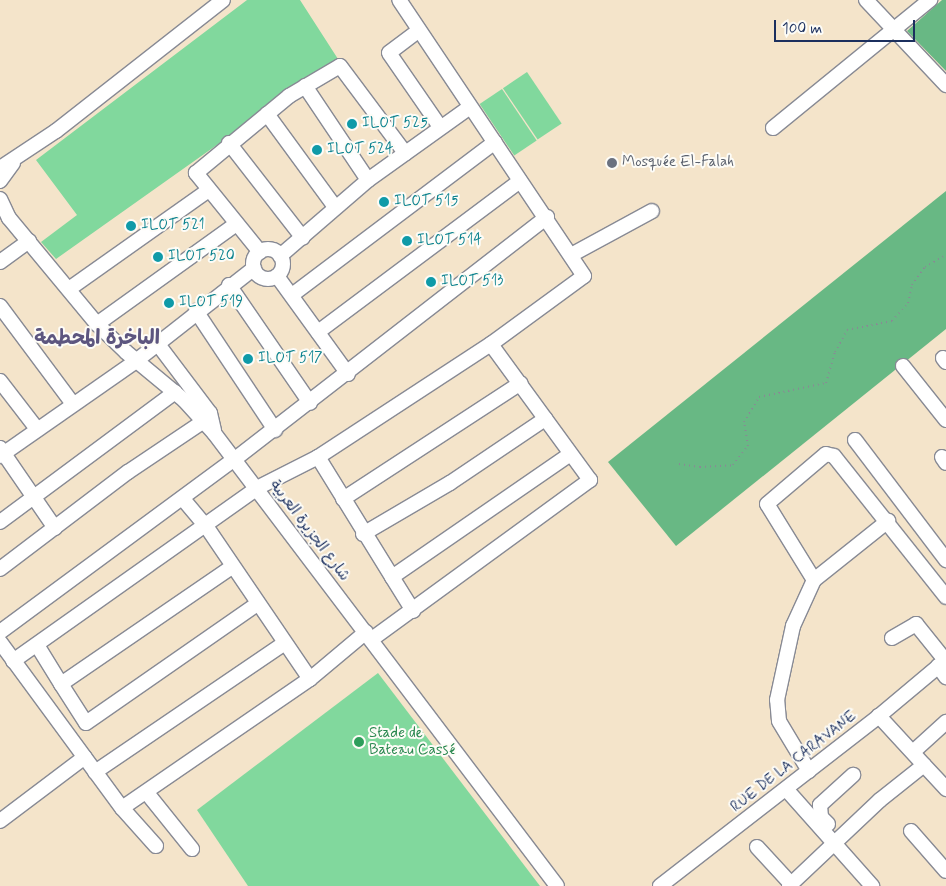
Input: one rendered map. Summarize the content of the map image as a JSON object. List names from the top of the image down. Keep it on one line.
{"streets":{"street":["شارع الجزيرة العربية","RUE DE LA CARAVANE"]},"districts":["الباخرة المحطمة"],"places":["ILOT 525","ILOT 524","Mosquée El-Falah","ILOT 515","ILOT 521","ILOT 514","ILOT 520","ILOT 513","ILOT 519","ILOT 517","Stade de Bateau Cassé"],"scale_bar":"100 m"}
